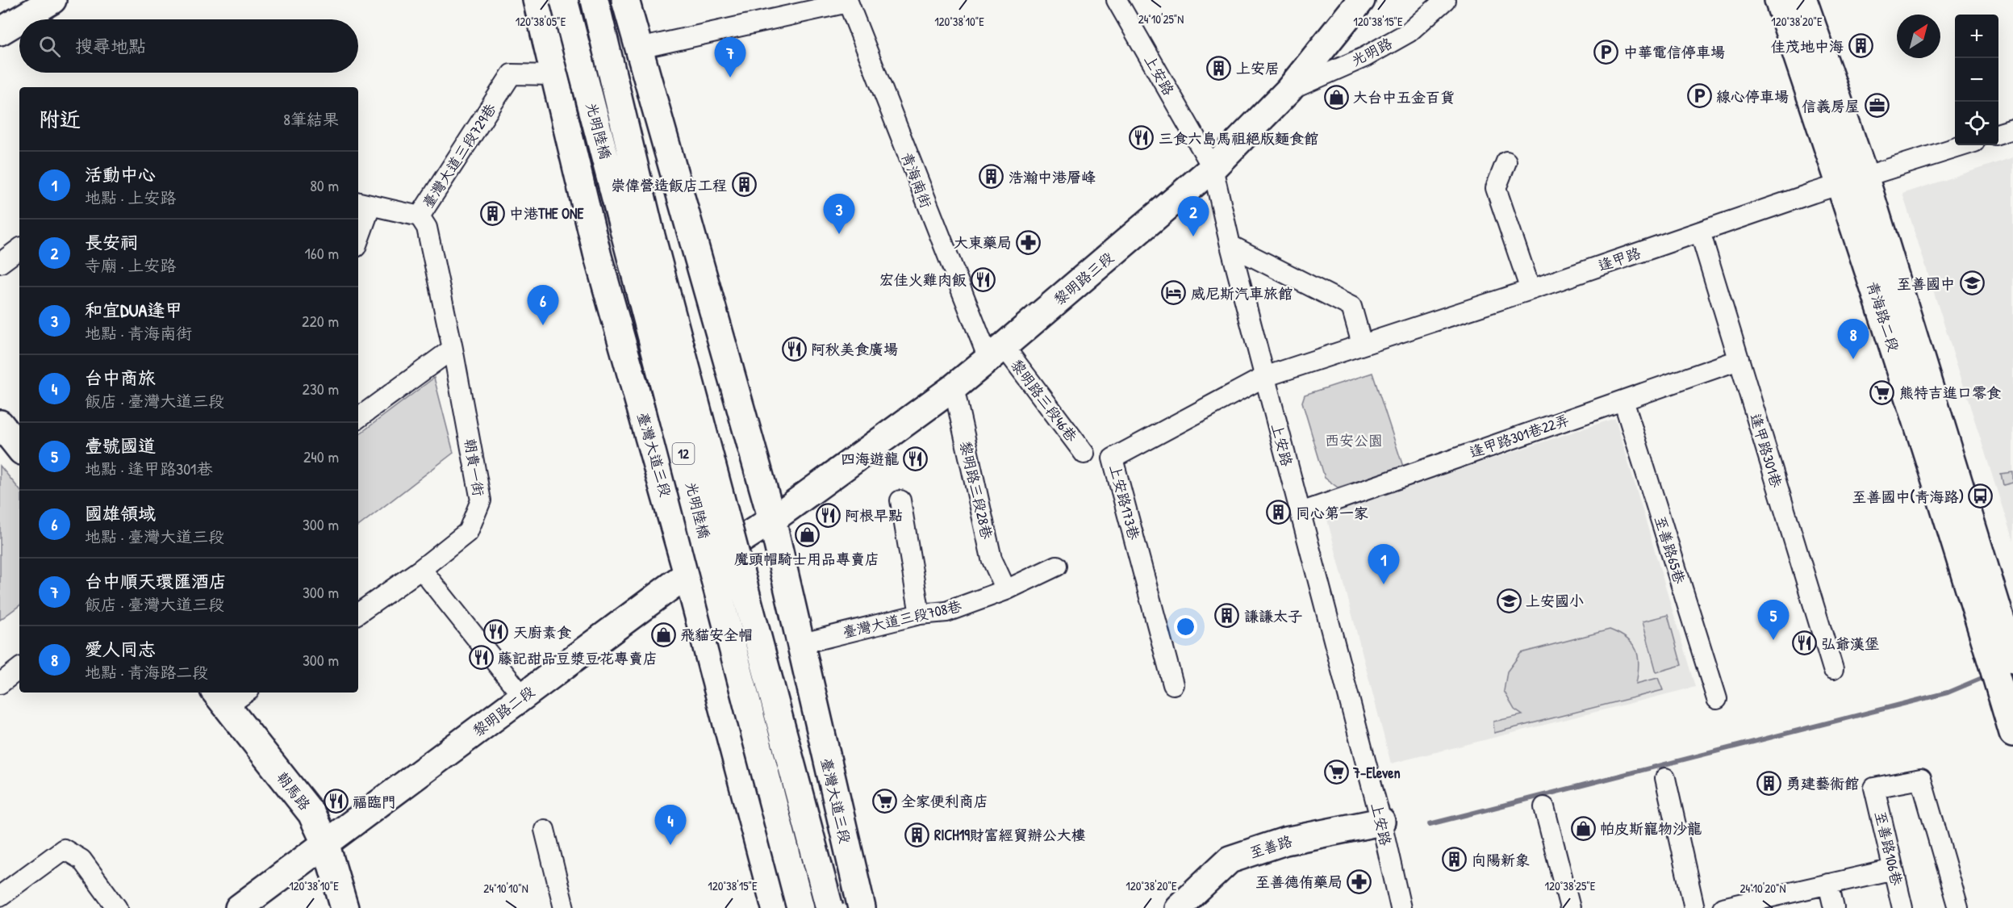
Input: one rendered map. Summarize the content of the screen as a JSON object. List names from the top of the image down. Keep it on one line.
{"streets":{"main road":["光明陸橋","黎明路三段","青海路二段","12","臺灣大道三段","黎明路二段","朝馬路","至善路"],"street":["光明路","上安路","臺灣大道三段729巷","青海南街","逢甲路","黎明路三段46巷","逢甲路301巷22弄","逢甲路301巷","朝貴一街","黎明路三段28巷","上安路173巷","至善路65巷","臺灣大道三段708巷","至善路106巷"]},"crossings":[["光明路","黎明路三段"],["上安路","逢甲路"],["上安路","黎明路三段"],["上安路","逢甲路301巷22弄"],["上安路","上安路173巷"],["上安路","至善路"],["臺灣大道三段729巷","臺灣大道三段"],["臺灣大道三段729巷","朝貴一街"],["青海南街","黎明路三段"],["青海南街","黎明路三段46巷"],["逢甲路","青海路二段"],["逢甲路","逢甲路301巷"],["逢甲路","上安路173巷"],["黎明路三段","黎明路三段46巷"],["黎明路三段","臺灣大道三段"],["黎明路三段","黎明路三段28巷"],["黎明路三段","黎明路二段"],["逢甲路301巷22弄","逢甲路301巷"],["逢甲路301巷22弄","至善路65巷"],["臺灣大道三段","臺灣大道三段708巷"],["臺灣大道三段","黎明路二段"],["黎明路三段28巷","臺灣大道三段708巷"],["黎明路二段","朝馬路"]],"parks":["西安公園"],"places":{"building":["佳茂地中海","上安居","浩瀚中港層峰","崇偉營造飯店工程","中港THE ONE","同心第一家","謙謙太子","勇建藝術館","RICH19財富經貿辦公大樓","向陽新象"],"parking":["中華電信停車場","線心停車場"],"shop":["大台中五金百貨","魔頭帽騎士用品專賣店","飛貓安全帽","帕皮斯寵物沙龍"],"office":["信義房屋"],"restaurant":["三食六島馬祖絕版麵食館","宏佳火雞肉飯","阿秋美食廣場","四海遊龍","阿根早點","天廚素食","弘爺漢堡","藤記甜品豆漿豆花專賣店","福臨門"],"pharmacy":["大東藥局","至善德侑藥局"],"school or university":["至善國中","上安國小"],"hotel":["威尼斯汽車旅館"],"supermarket":["熊特吉進口零食","7-Eleven","全家便利商店"],"bus stop":["至善國中(青海路)"]},"north":"top right","page":{"map_buttons":["+","−"],"search":"搜尋地點","pins":["7","3","2","6","8","1","5","4"],"heading":["附近","8筆結果"],"list":[{"mark":"1","name":"活動中心","note":"地點 · 上安路","value":"80 m"},{"mark":"2","name":"長安祠","note":"寺廟 · 上安路","value":"160 m"},{"mark":"3","name":"和宜DUA逢甲","note":"地點 · 青海南街","value":"220 m"},{"mark":"4","name":"台中商旅","note":"飯店 · 臺灣大道三段","value":"230 m"},{"mark":"5","name":"壹號國道","note":"地點 · 逢甲路301巷","value":"240 m"},{"mark":"6","name":"國雄領域","note":"地點 · 臺灣大道三段","value":"300 m"},{"mark":"7","name":"台中順天環匯酒店","note":"飯店 · 臺灣大道三段","value":"300 m"},{"mark":"8","name":"愛人同志","note":"地點 · 青海路二段","value":"300 m"}]},"coordinates":["24°10'25\"N","120°38'05\"E","120°38'10\"E","120°38'15\"E","120°38'20\"E","120°38'25\"E","24°10'10\"N","24°10'20\"N"]}
